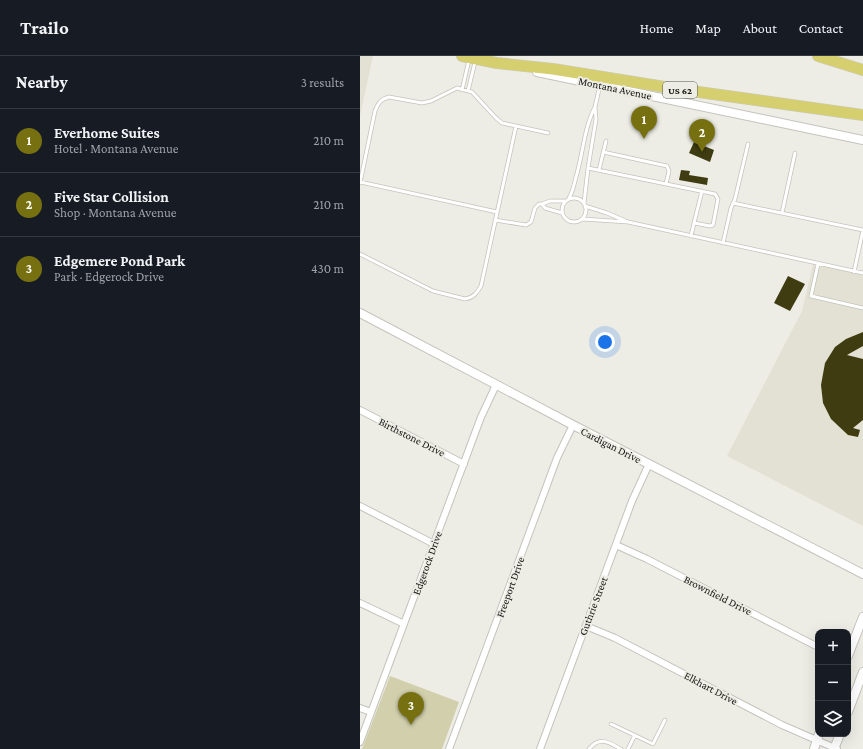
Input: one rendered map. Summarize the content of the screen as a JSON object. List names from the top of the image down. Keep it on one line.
{"streets":{"highway":["Montana Avenue","US 62"],"street":["Birthstone Drive","Cardigan Drive","Edgerock Drive","Freeport Drive","Brownfield Drive","Guthrie Street","Elkhart Drive"]},"crossings":[["Montana Avenue","US 62"],["Birthstone Drive","Edgerock Drive"],["Cardigan Drive","Edgerock Drive"],["Cardigan Drive","Freeport Drive"],["Cardigan Drive","Guthrie Street"],["Brownfield Drive","Guthrie Street"],["Guthrie Street","Elkhart Drive"]],"page":{"header":"Trailo","nav":["Home","Map","About","Contact"],"heading":["Nearby","3 results"],"pins":["1","2","3"],"list":[{"mark":"1","name":"Everhome Suites","note":"Hotel · Montana Avenue","value":"210 m"},{"mark":"2","name":"Five Star Collision","note":"Shop · Montana Avenue","value":"210 m"},{"mark":"3","name":"Edgemere Pond Park","note":"Park · Edgerock Drive","value":"430 m"}],"map_buttons":["+","−"]}}
